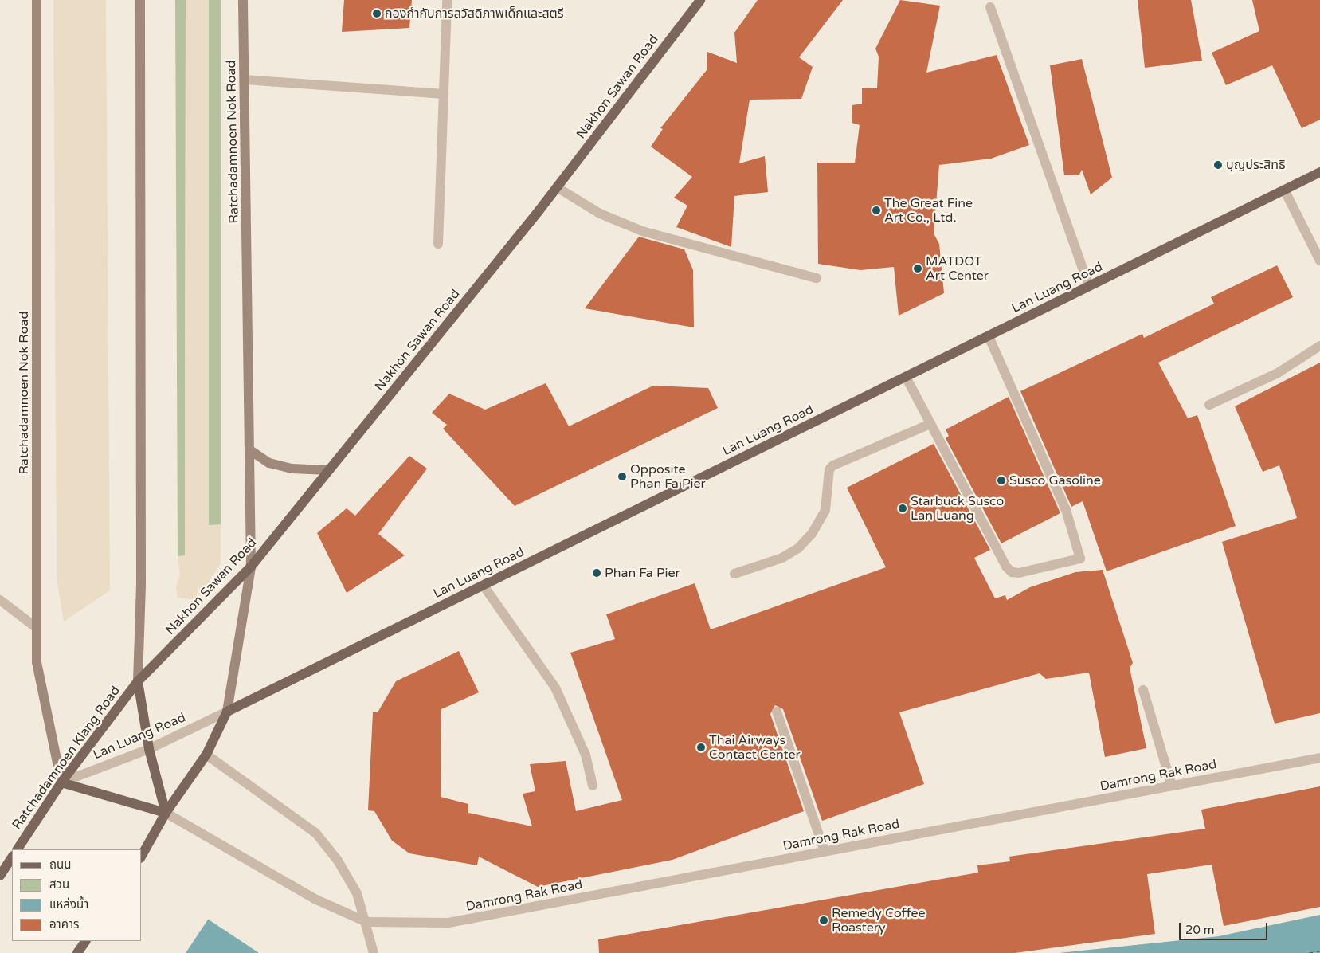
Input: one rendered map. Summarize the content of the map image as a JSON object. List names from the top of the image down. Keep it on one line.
{"streets":{"main road":["Nakhon Sawan Road","Ratchadamnoen Nok Road","Lan Luang Road","Ratchadamnoen Klang Road"],"street":["Damrong Rak Road"]},"crossings":[["Nakhon Sawan Road","Ratchadamnoen Nok Road"],["Nakhon Sawan Road","Ratchadamnoen Klang Road"],["Ratchadamnoen Nok Road","Lan Luang Road"],["Ratchadamnoen Nok Road","Ratchadamnoen Klang Road"],["Lan Luang Road","Ratchadamnoen Klang Road"]],"places":["กองกำกับการสวัสดิภาพเด็กและสตรี","บุญประสิทธิ","The Great Fine Art Co., Ltd.","MATDOT Art Center","Opposite Phan Fa Pier","Susco Gasoline","Starbuck Susco Lan Luang","Phan Fa Pier","Thai Airways Contact Center","Remedy Coffee Roastery"],"legend":["ถนน","สวน","แหล่งน้ำ","อาคาร"],"scale_bar":"20 m"}
